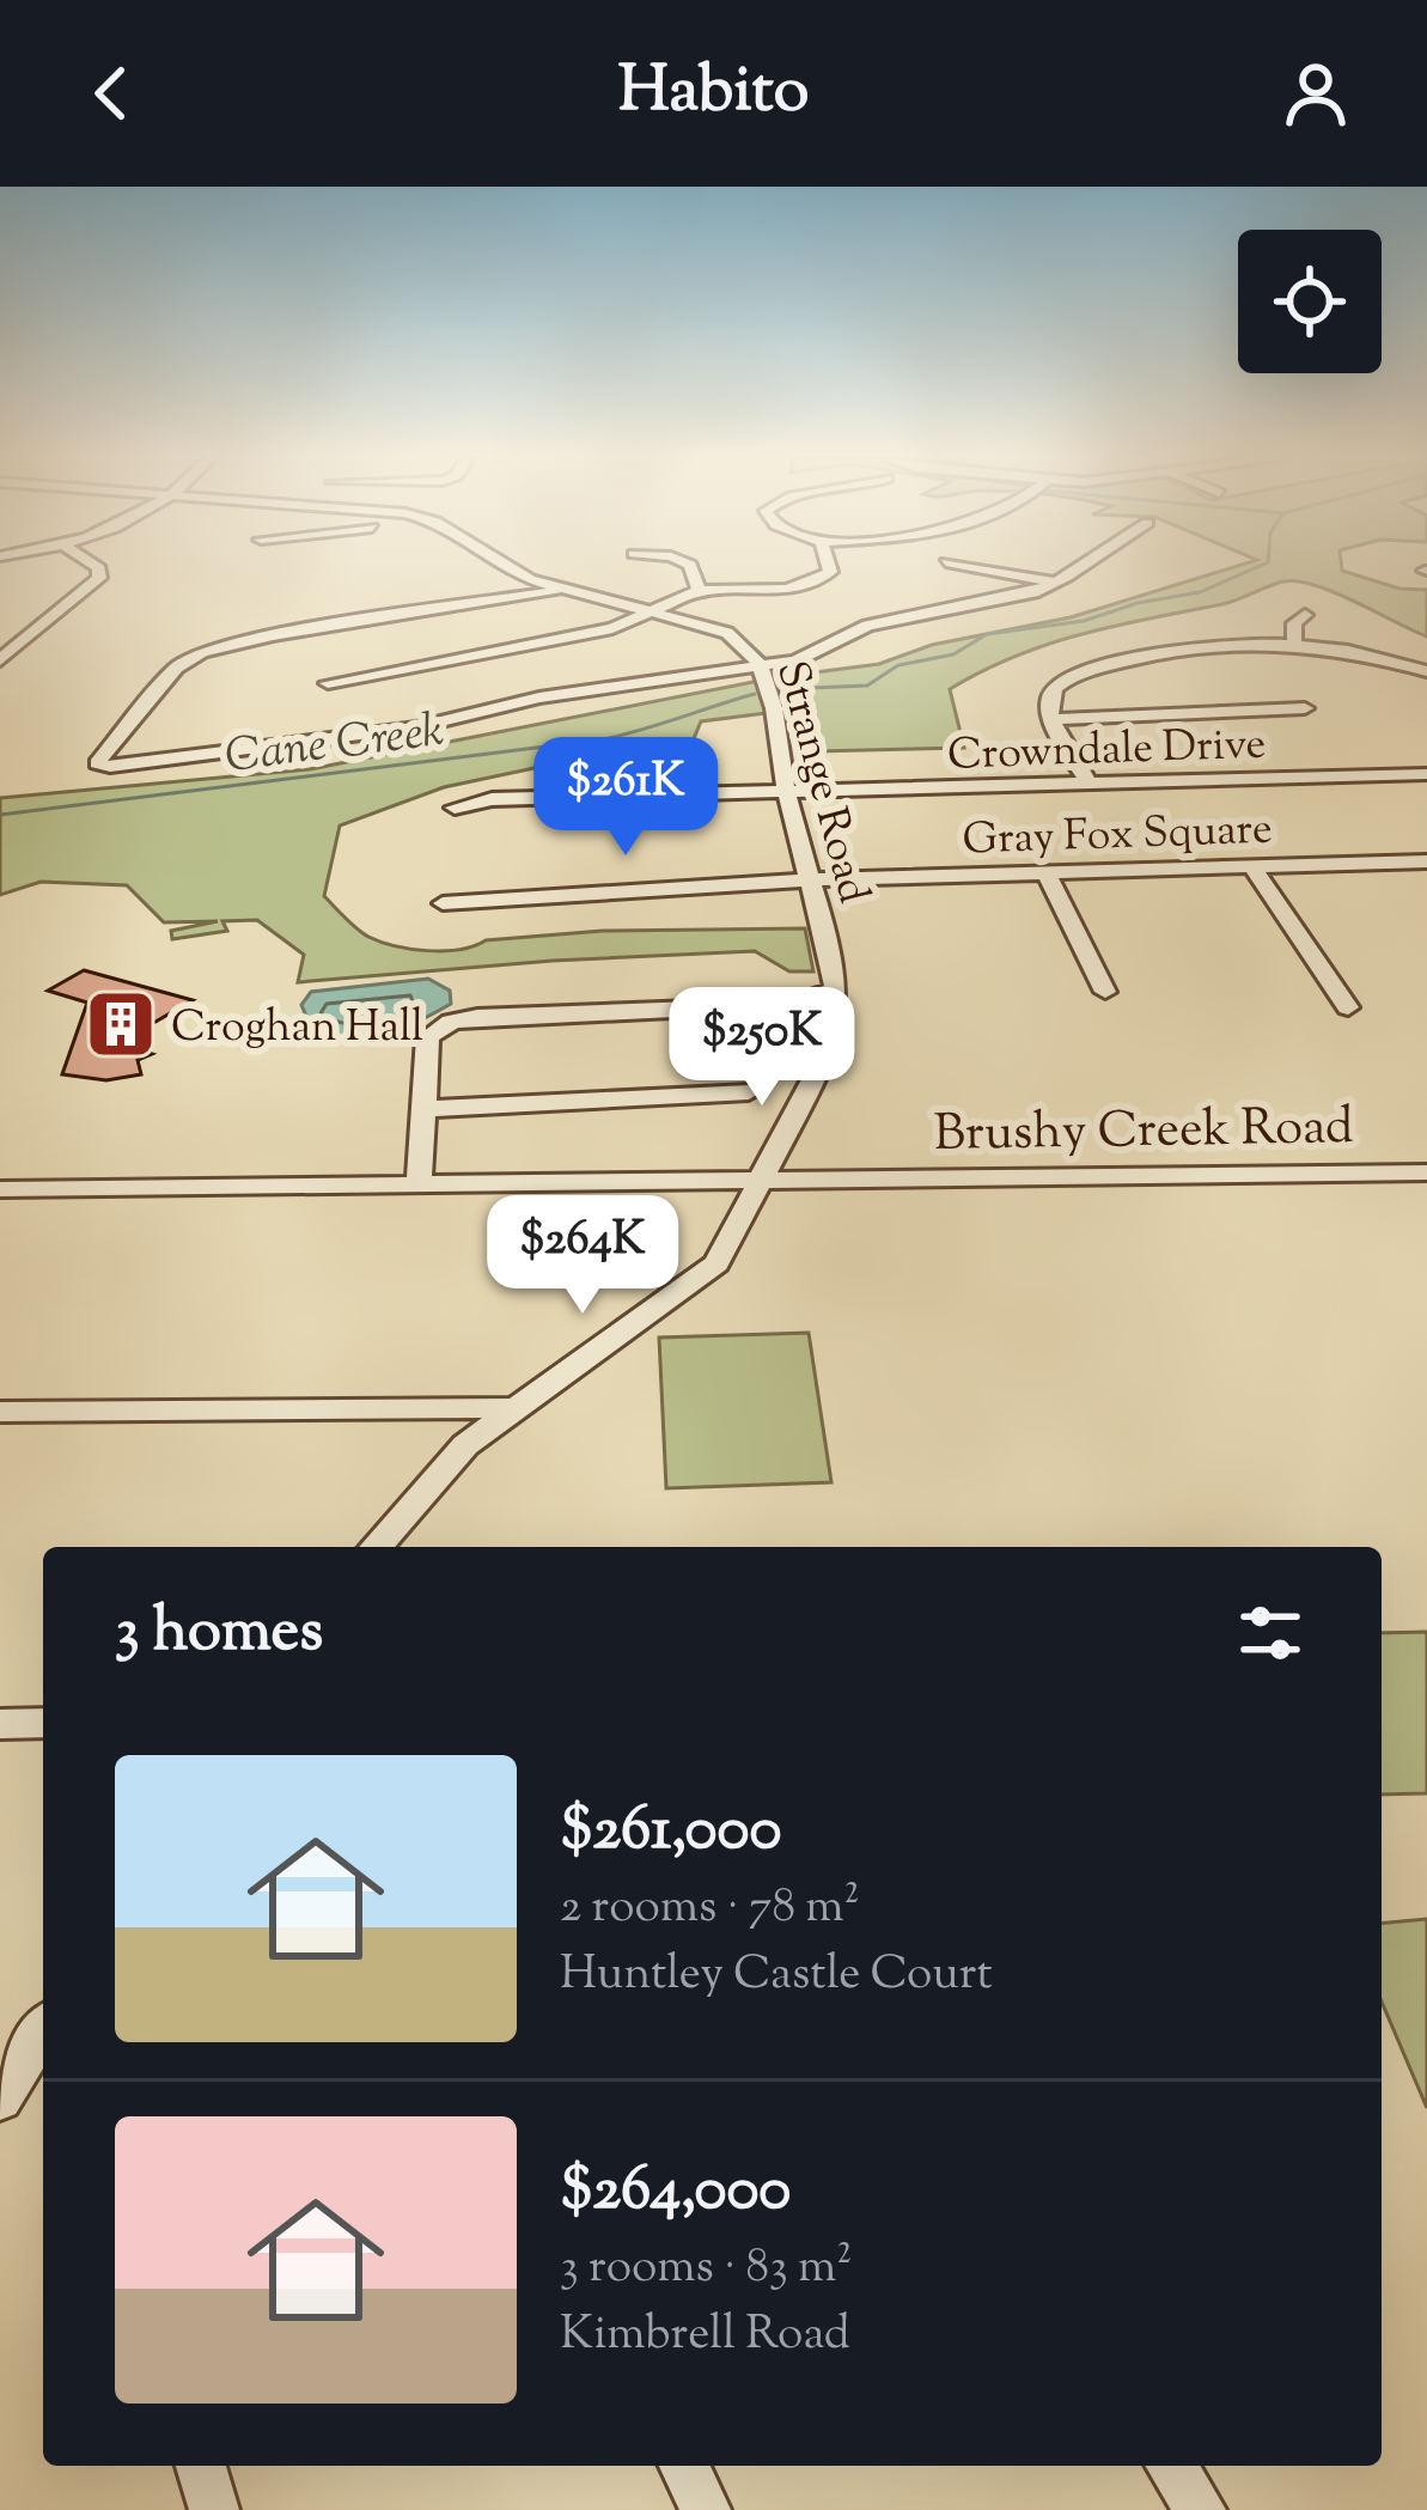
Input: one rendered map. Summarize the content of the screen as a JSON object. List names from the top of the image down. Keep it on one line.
{"streets":{"street":["Crowndale Drive","Strange Road","Gray Fox Square","Brushy Creek Road"]},"crossings":[["Crowndale Drive","Strange Road"],["Crowndale Drive","Gray Fox Square"],["Strange Road","Gray Fox Square"],["Strange Road","Brushy Creek Road"]],"water":["Cane Creek"],"places":{"building":["Croghan Hall"]},"page":{"header":"Habito","price":["$261K","$250K","$264K"],"heading":"3 homes","list":[{"name":"$261,000","note":"2 rooms · 78 m² · Huntley Castle Court"},{"name":"$264,000","note":"3 rooms · 83 m² · Kimbrell Road"}]}}
